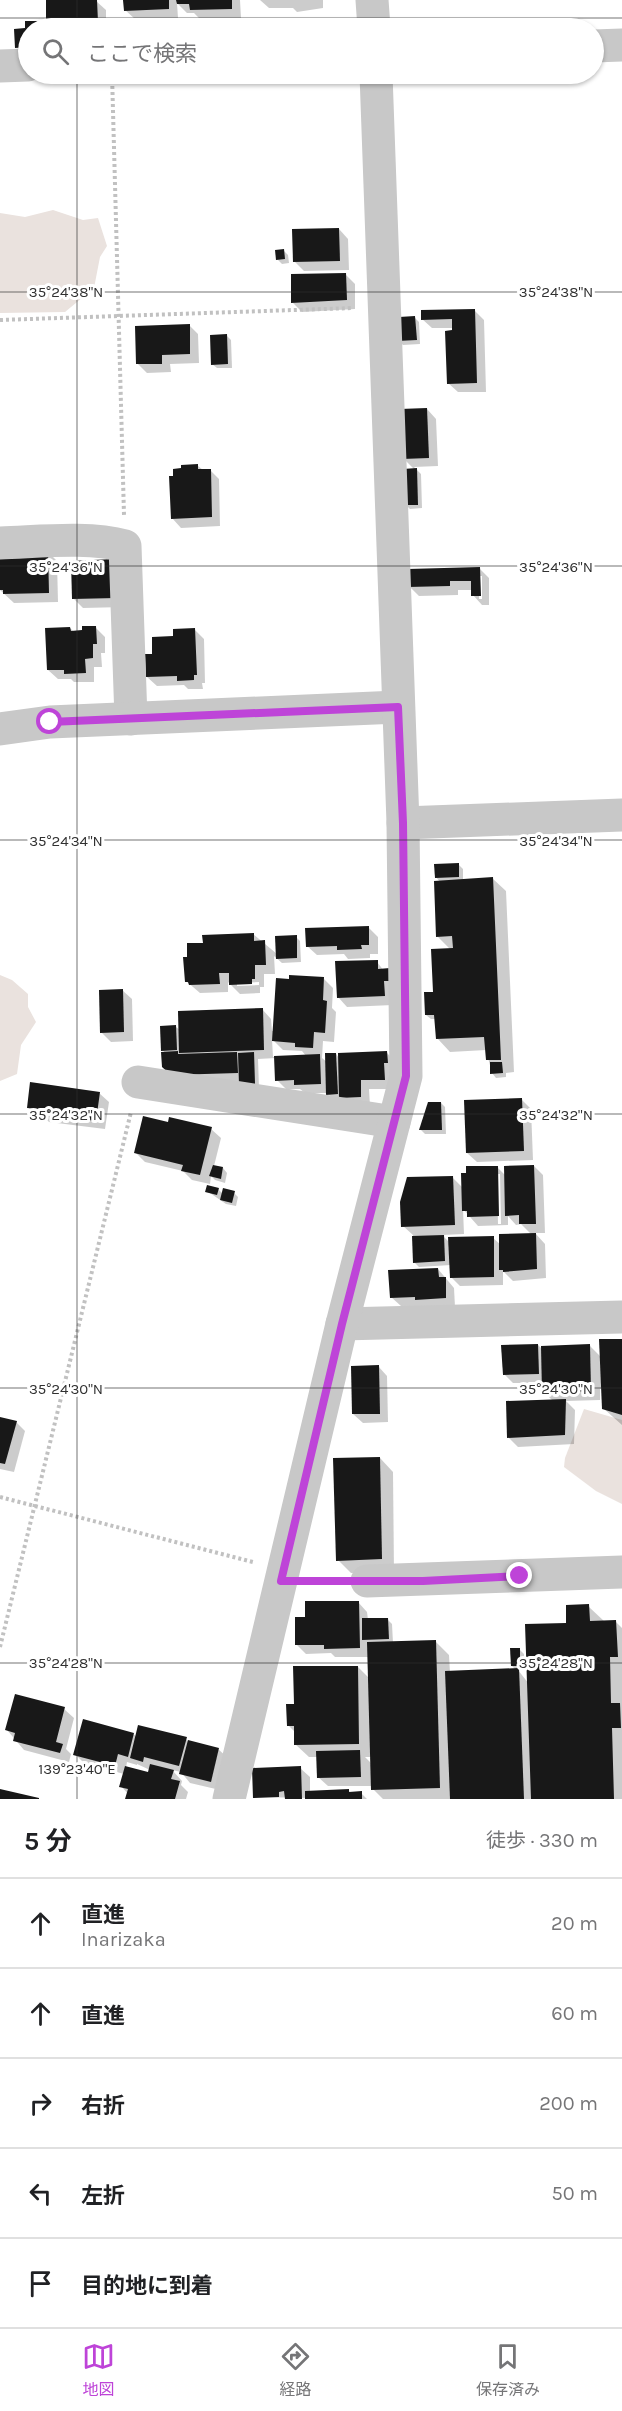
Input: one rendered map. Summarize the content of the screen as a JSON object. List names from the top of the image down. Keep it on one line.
{"page":{"search":"ここで検索","heading":["5 分","徒歩 · 330 m"],"list":[["直進","Inarizaka","20 m"],["直進","60 m"],["右折","200 m"],["左折","50 m"],"目的地に到着"],"nav":["地図","経路","保存済み"]},"coordinates":["35°24'38\"N","35°24'36\"N","35°24'34\"N","35°24'32\"N","35°24'30\"N","35°24'28\"N","139°23'40\"E"]}
